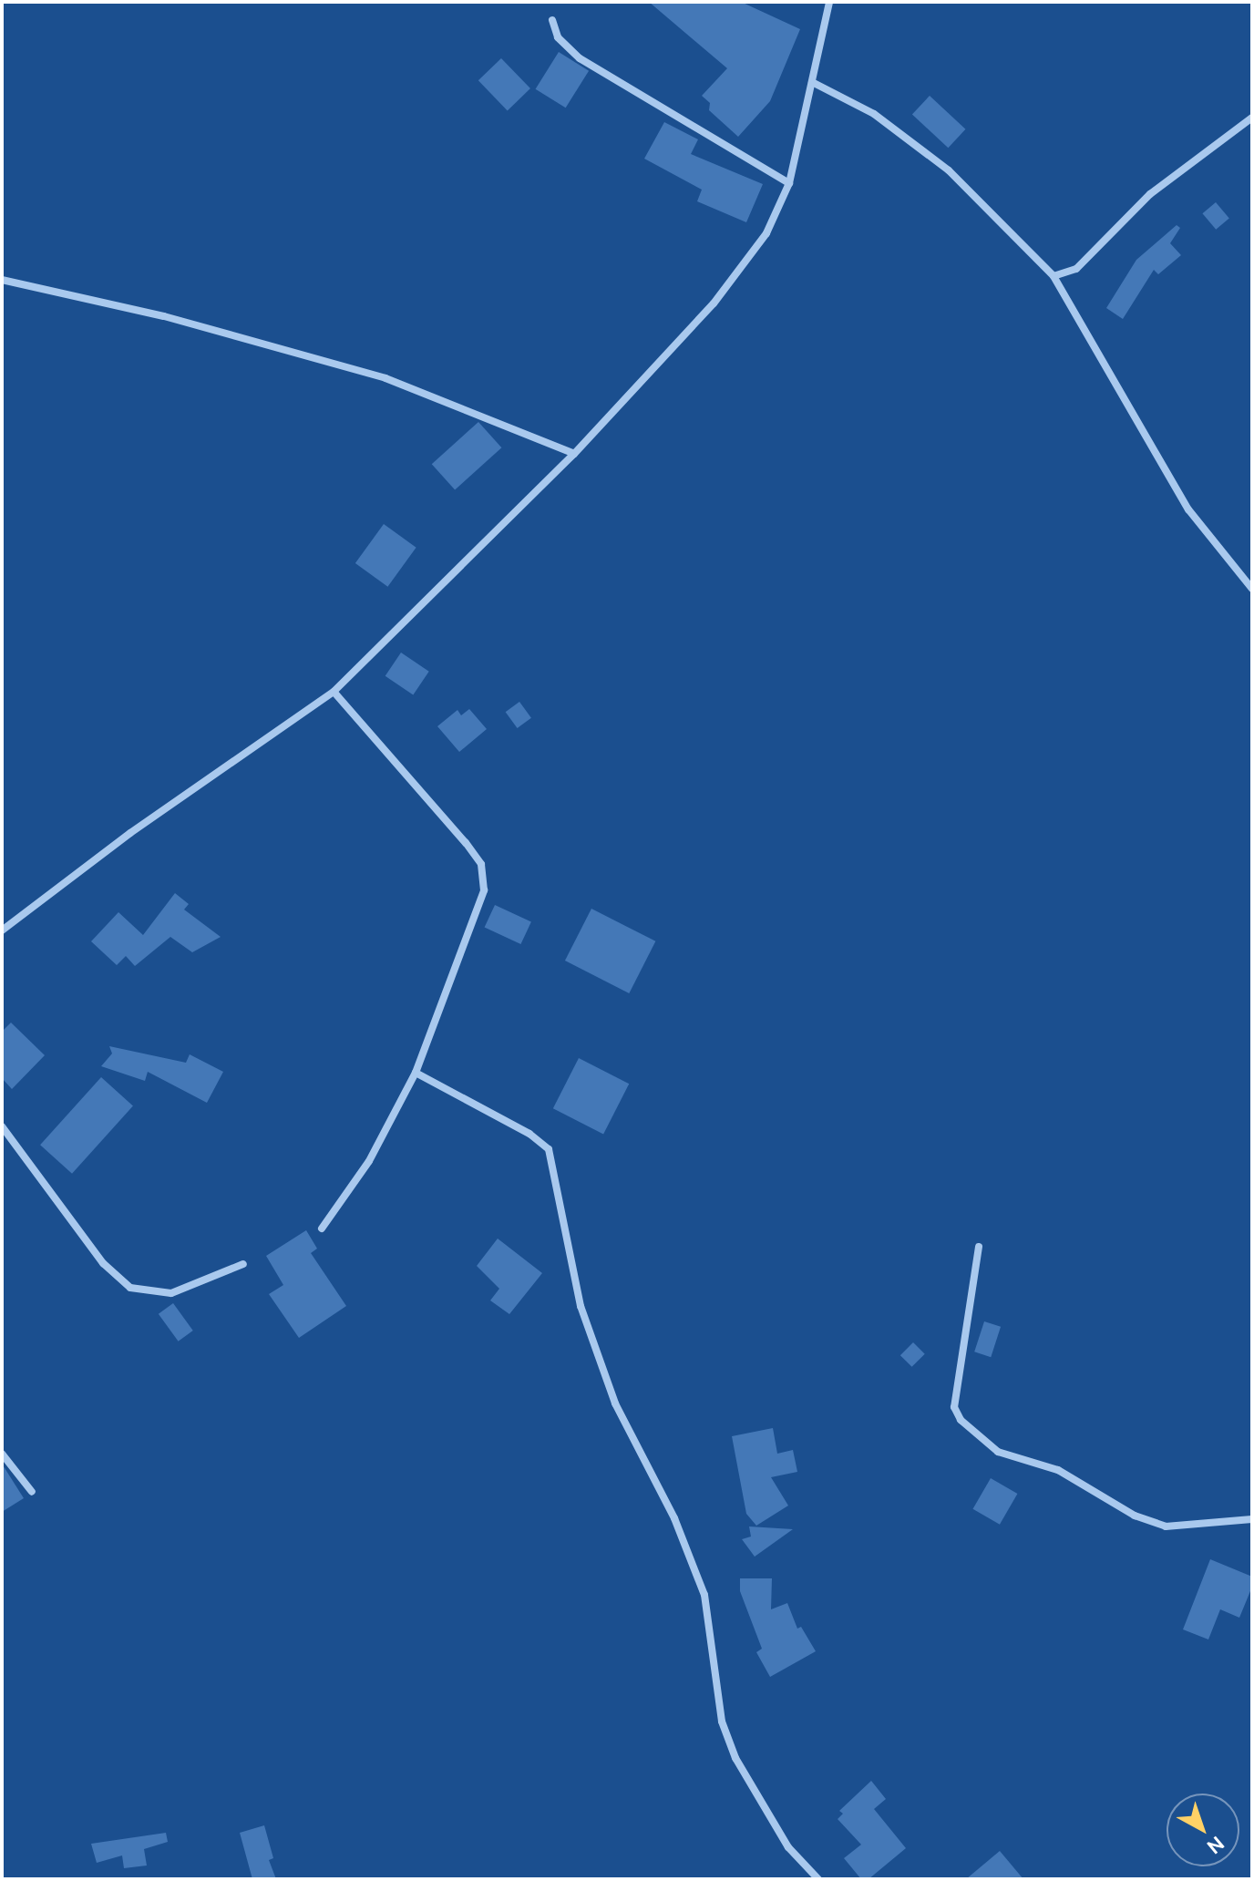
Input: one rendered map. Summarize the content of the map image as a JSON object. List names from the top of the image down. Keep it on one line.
{"north":"bottom right"}
